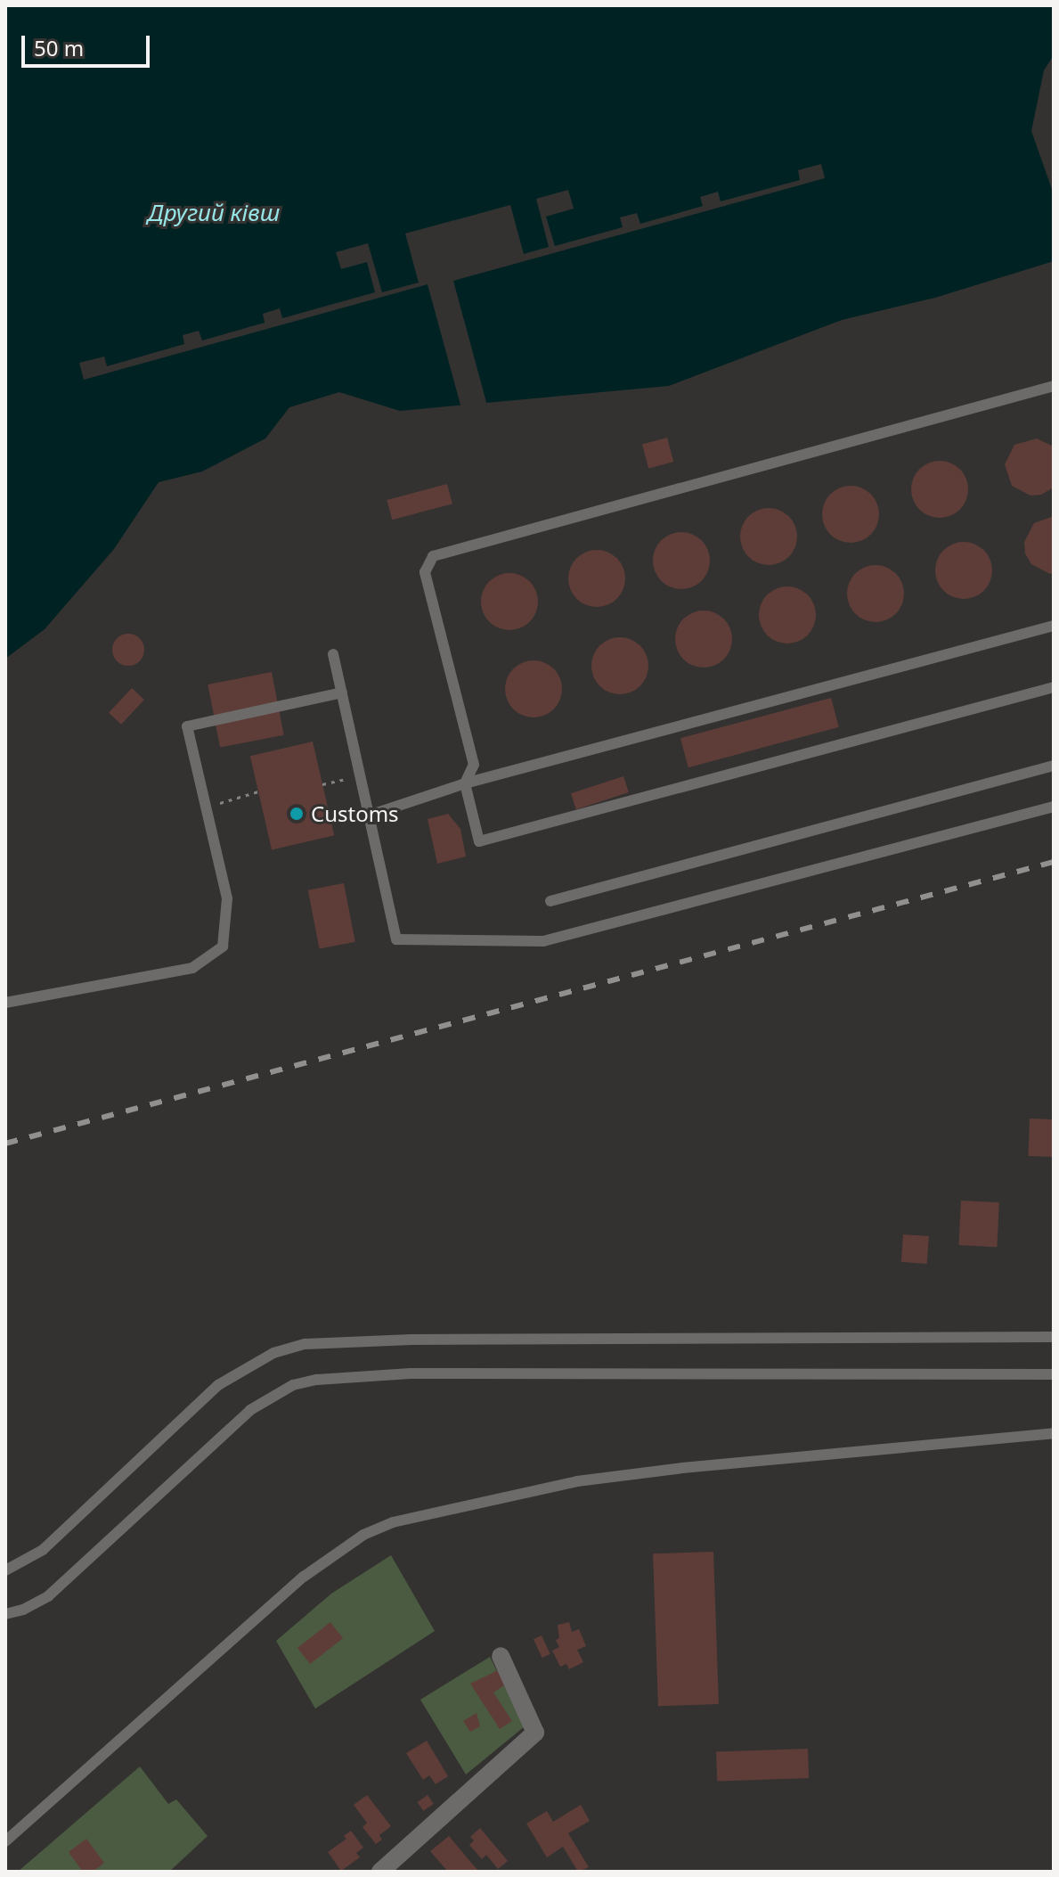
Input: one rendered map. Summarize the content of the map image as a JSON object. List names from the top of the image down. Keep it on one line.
{"water":["Другий ківш"],"places":["Customs"],"scale_bar":"50 m"}
